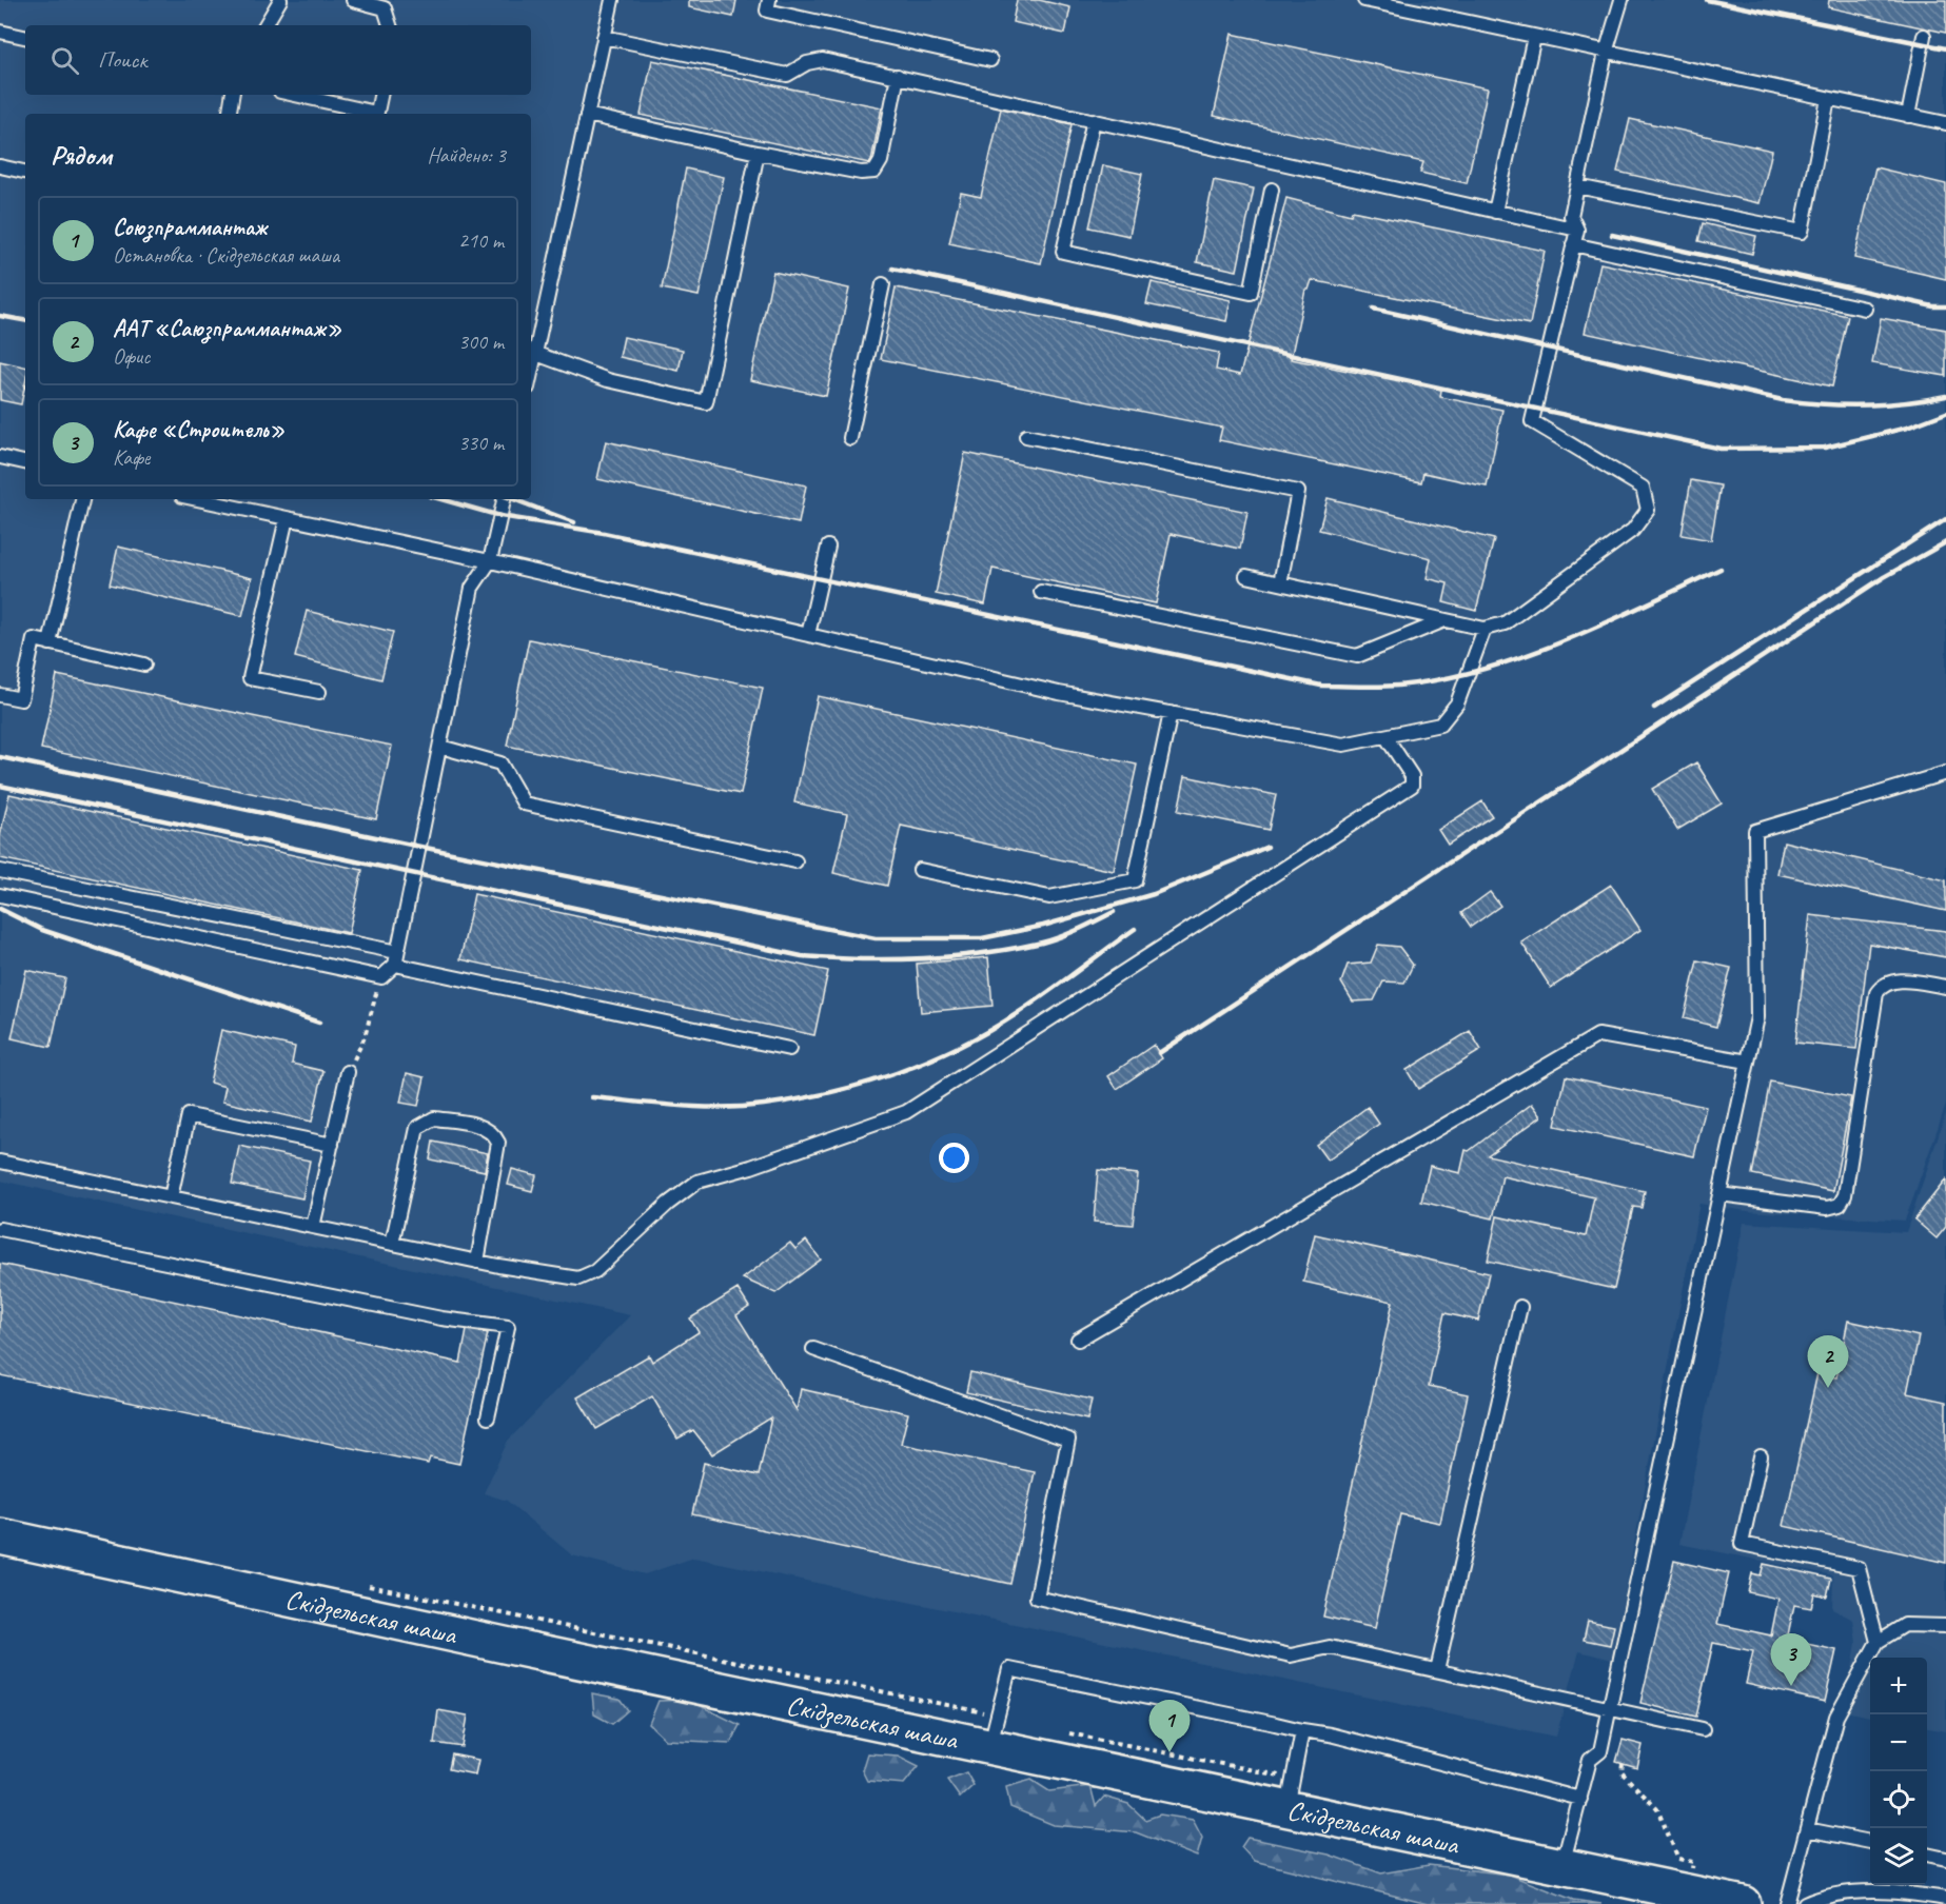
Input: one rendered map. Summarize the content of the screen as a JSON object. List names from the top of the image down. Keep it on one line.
{"streets":{"street":["Скідзельская шаша"]},"page":{"search":"Поиск","heading":["Рядом","Найдено: 3"],"list":[{"mark":"1","name":"Союзпраммантаж","note":"Остановка · Скідзельская шаша","value":"210 m"},{"mark":"2","name":"ААТ «Саюзпраммантаж»","note":"Офис","value":"300 m"},{"mark":"3","name":"Кафе «Строитель»","note":"Кафе","value":"330 m"}],"pins":["2","3","1"],"map_buttons":["+","−"]}}
